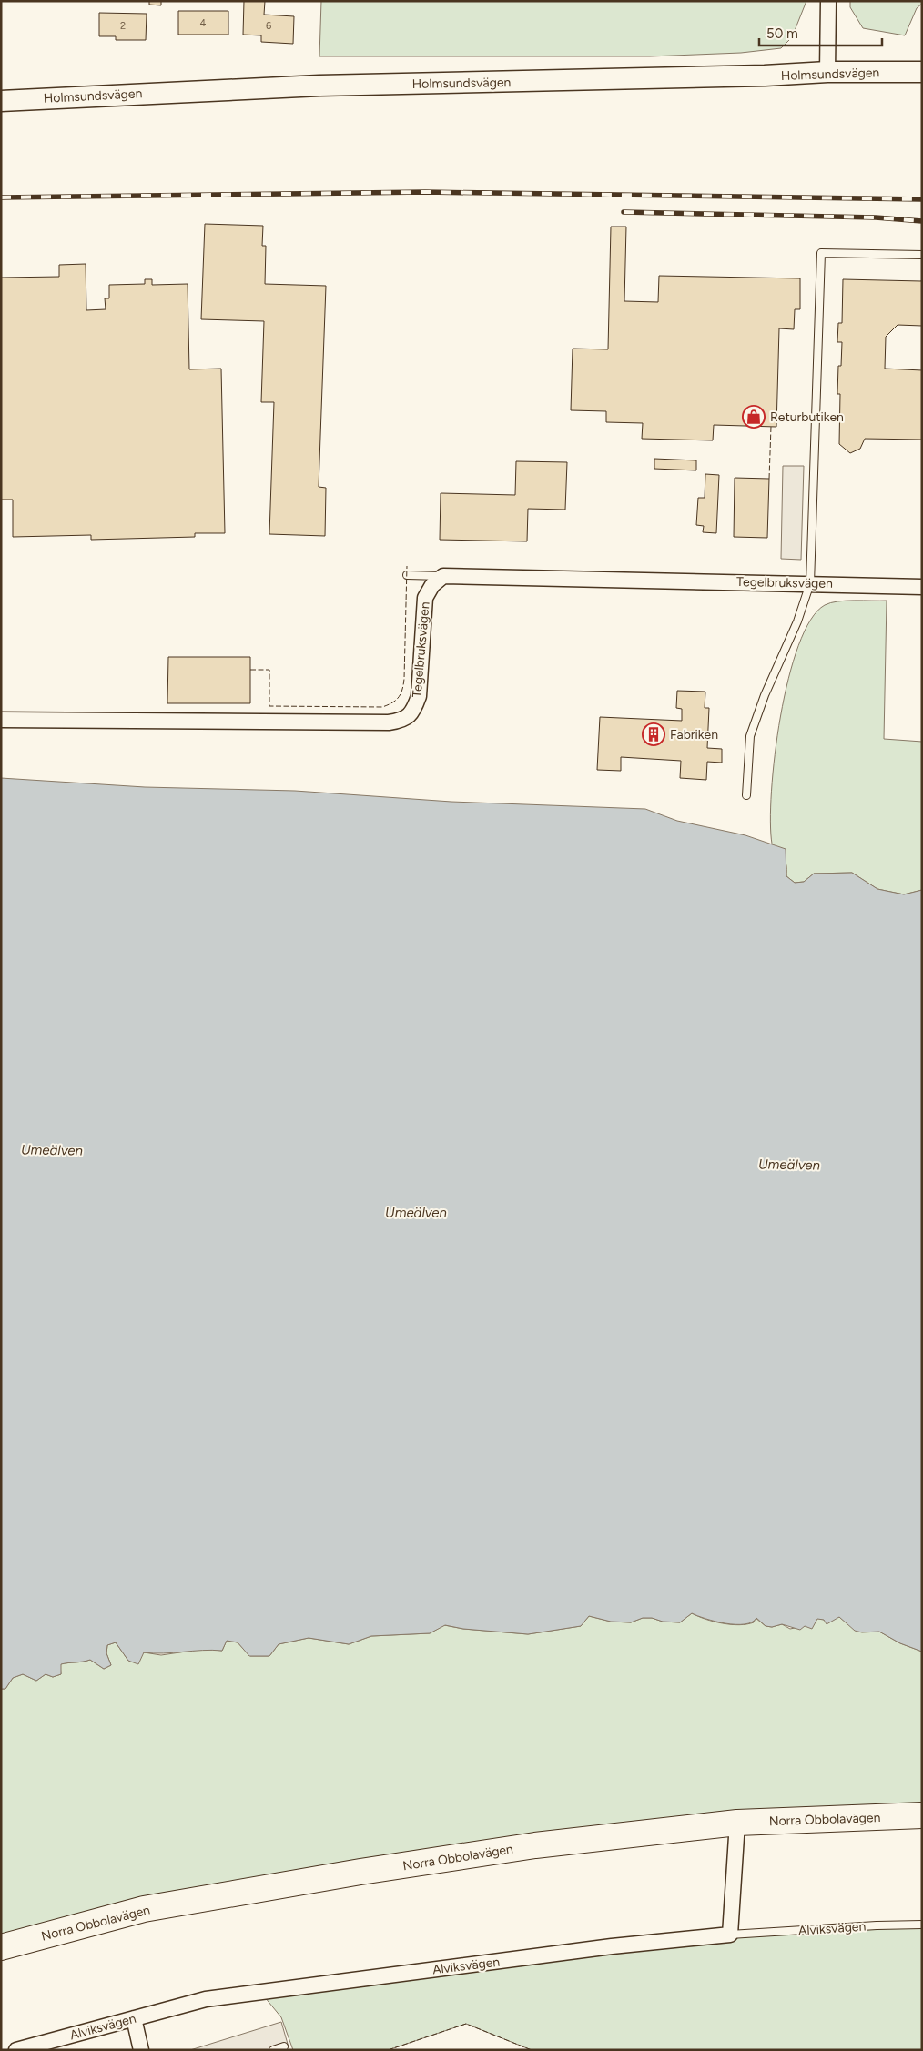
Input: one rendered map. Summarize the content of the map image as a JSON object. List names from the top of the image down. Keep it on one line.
{"streets":{"highway":["Norra Obbolavägen"],"main road":["Holmsundsvägen"],"street":["Tegelbruksvägen","Alviksvägen"]},"water":["Umeälven"],"places":{"shop":["Returbutiken"],"building":["Fabriken"]},"house_numbers":["4","2","6"],"scale_bar":"50 m"}
